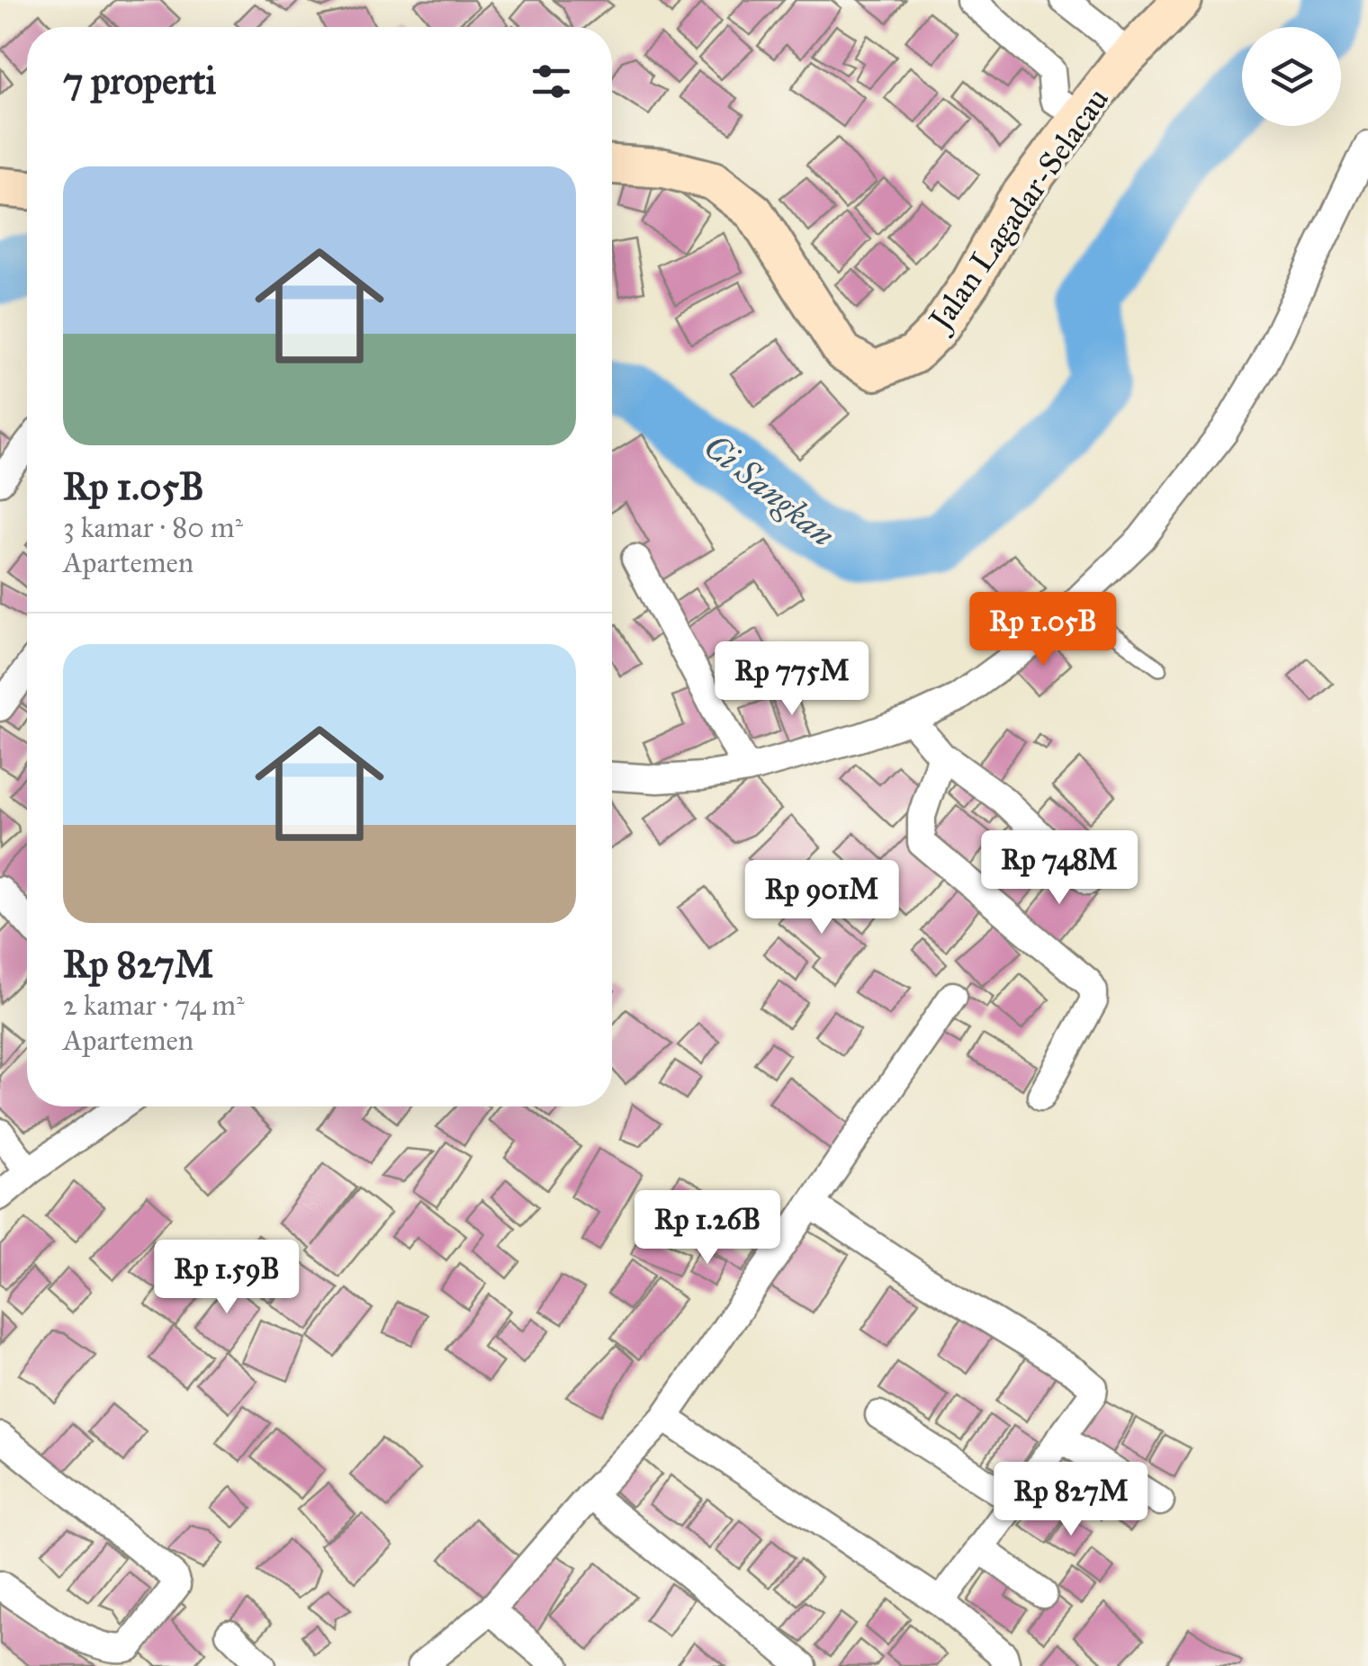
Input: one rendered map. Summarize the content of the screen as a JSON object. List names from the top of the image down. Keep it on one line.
{"streets":{"street":["Jalan Lagadar-Selacau"]},"water":["Ci Sangkan"],"page":{"heading":"7 properti","list":[{"name":"Rp 1.05B","note":"3 kamar · 80 m² · Apartemen"},{"name":"Rp 827M","note":"2 kamar · 74 m² · Apartemen"}],"price":["Rp 1.05B","Rp 775M","Rp 748M","Rp 901M","Rp 1.26B","Rp 1.59B","Rp 827M"]}}
